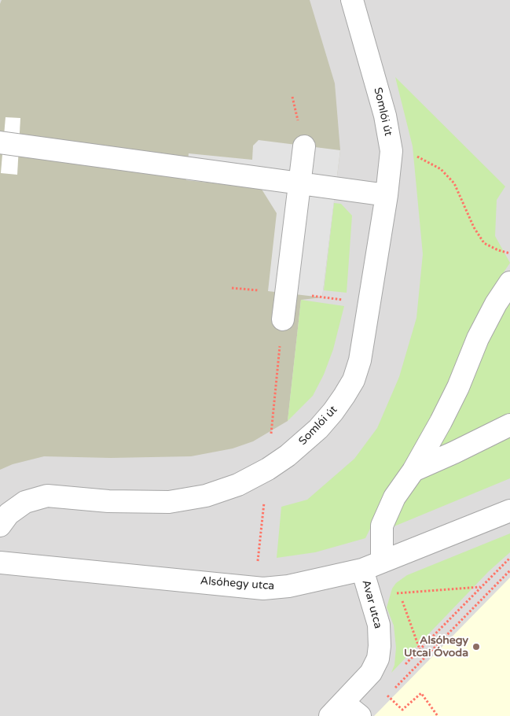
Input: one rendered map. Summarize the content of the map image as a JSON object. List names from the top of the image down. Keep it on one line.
{"streets":{"street":["Somlói út","Alsóhegy utca","Avar utca"]},"crossings":[["Alsóhegy utca","Avar utca"]],"places":["Alsóhegy Utcai Óvoda"]}
